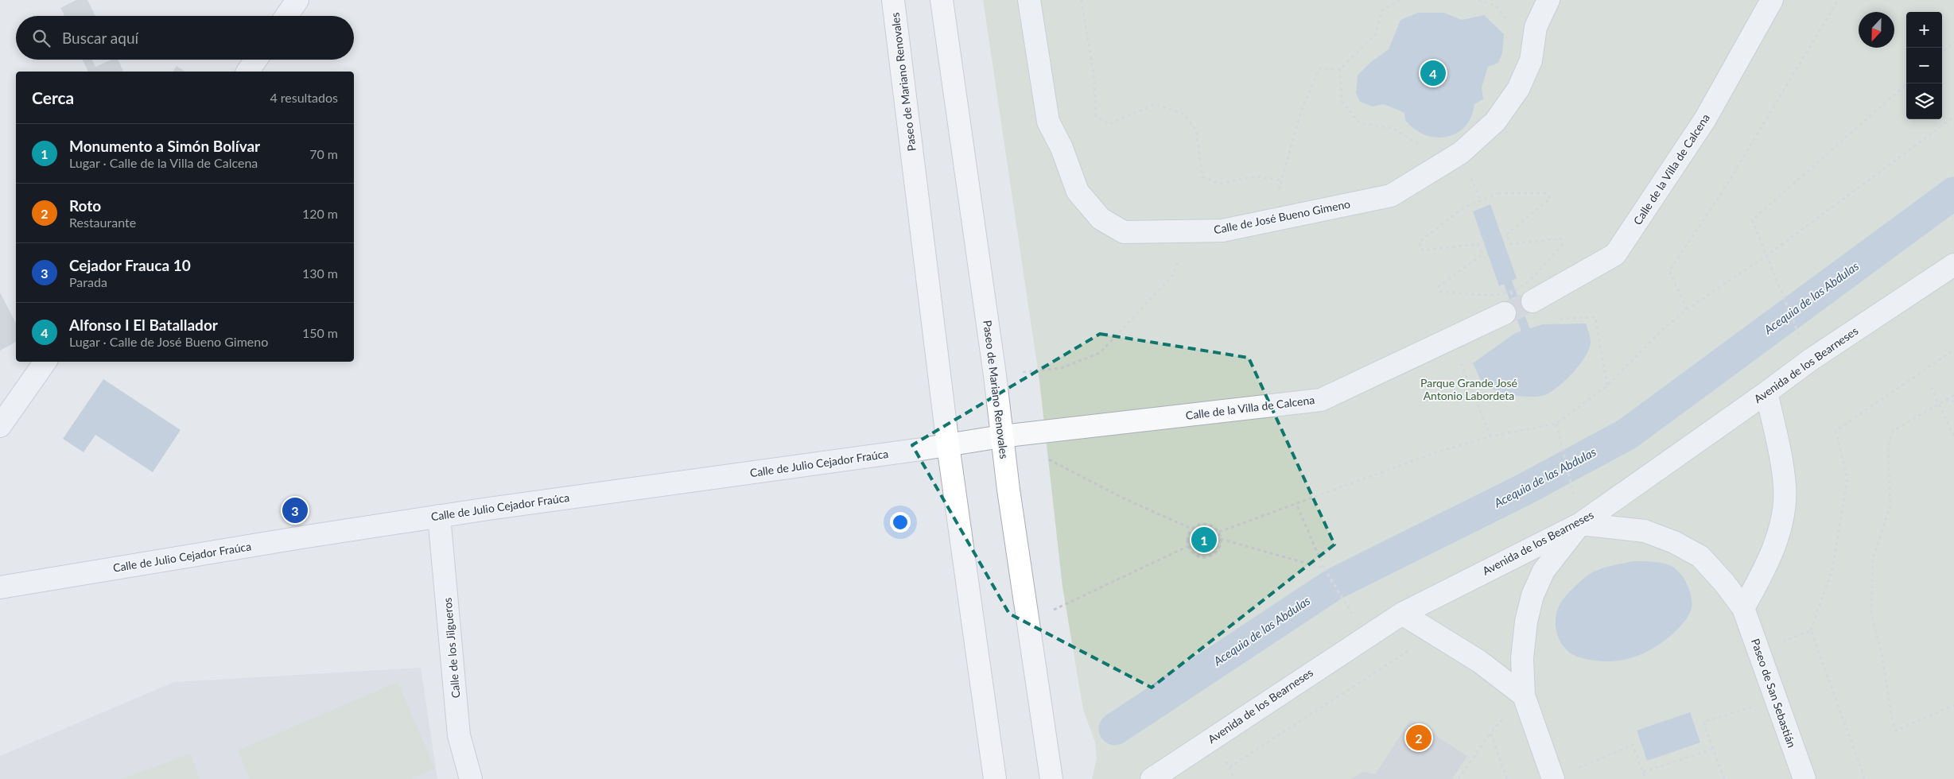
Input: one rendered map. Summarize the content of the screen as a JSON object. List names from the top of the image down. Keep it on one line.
{"streets":{"main road":["Paseo de Mariano Renovales"],"street":["Calle de la Villa de Calcena","Calle de José Bueno Gimeno","Avenida de los Bearneses","Calle de Julio Cejador Fraúca","Calle de los Jilgueros","Paseo de San Sebastián"]},"crossings":[["Paseo de Mariano Renovales","Calle de la Villa de Calcena"],["Paseo de Mariano Renovales","Calle de Julio Cejador Fraúca"],["Calle de la Villa de Calcena","Calle de Julio Cejador Fraúca"],["Avenida de los Bearneses","Paseo de San Sebastián"],["Calle de Julio Cejador Fraúca","Calle de los Jilgueros"]],"water":["Acequia de las Abdulas"],"parks":["Parque Grande José Antonio Labordeta"],"north":"bottom","page":{"map_buttons":["+","−"],"search":"Buscar aquí","pins":["4","3","1","2"],"heading":["Cerca","4 resultados"],"list":[{"mark":"1","name":"Monumento a Simón Bolívar","note":"Lugar · Calle de la Villa de Calcena","value":"70 m"},{"mark":"2","name":"Roto","note":"Restaurante","value":"120 m"},{"mark":"3","name":"Cejador Frauca 10","note":"Parada","value":"130 m"},{"mark":"4","name":"Alfonso I El Batallador","note":"Lugar · Calle de José Bueno Gimeno","value":"150 m"}]}}
